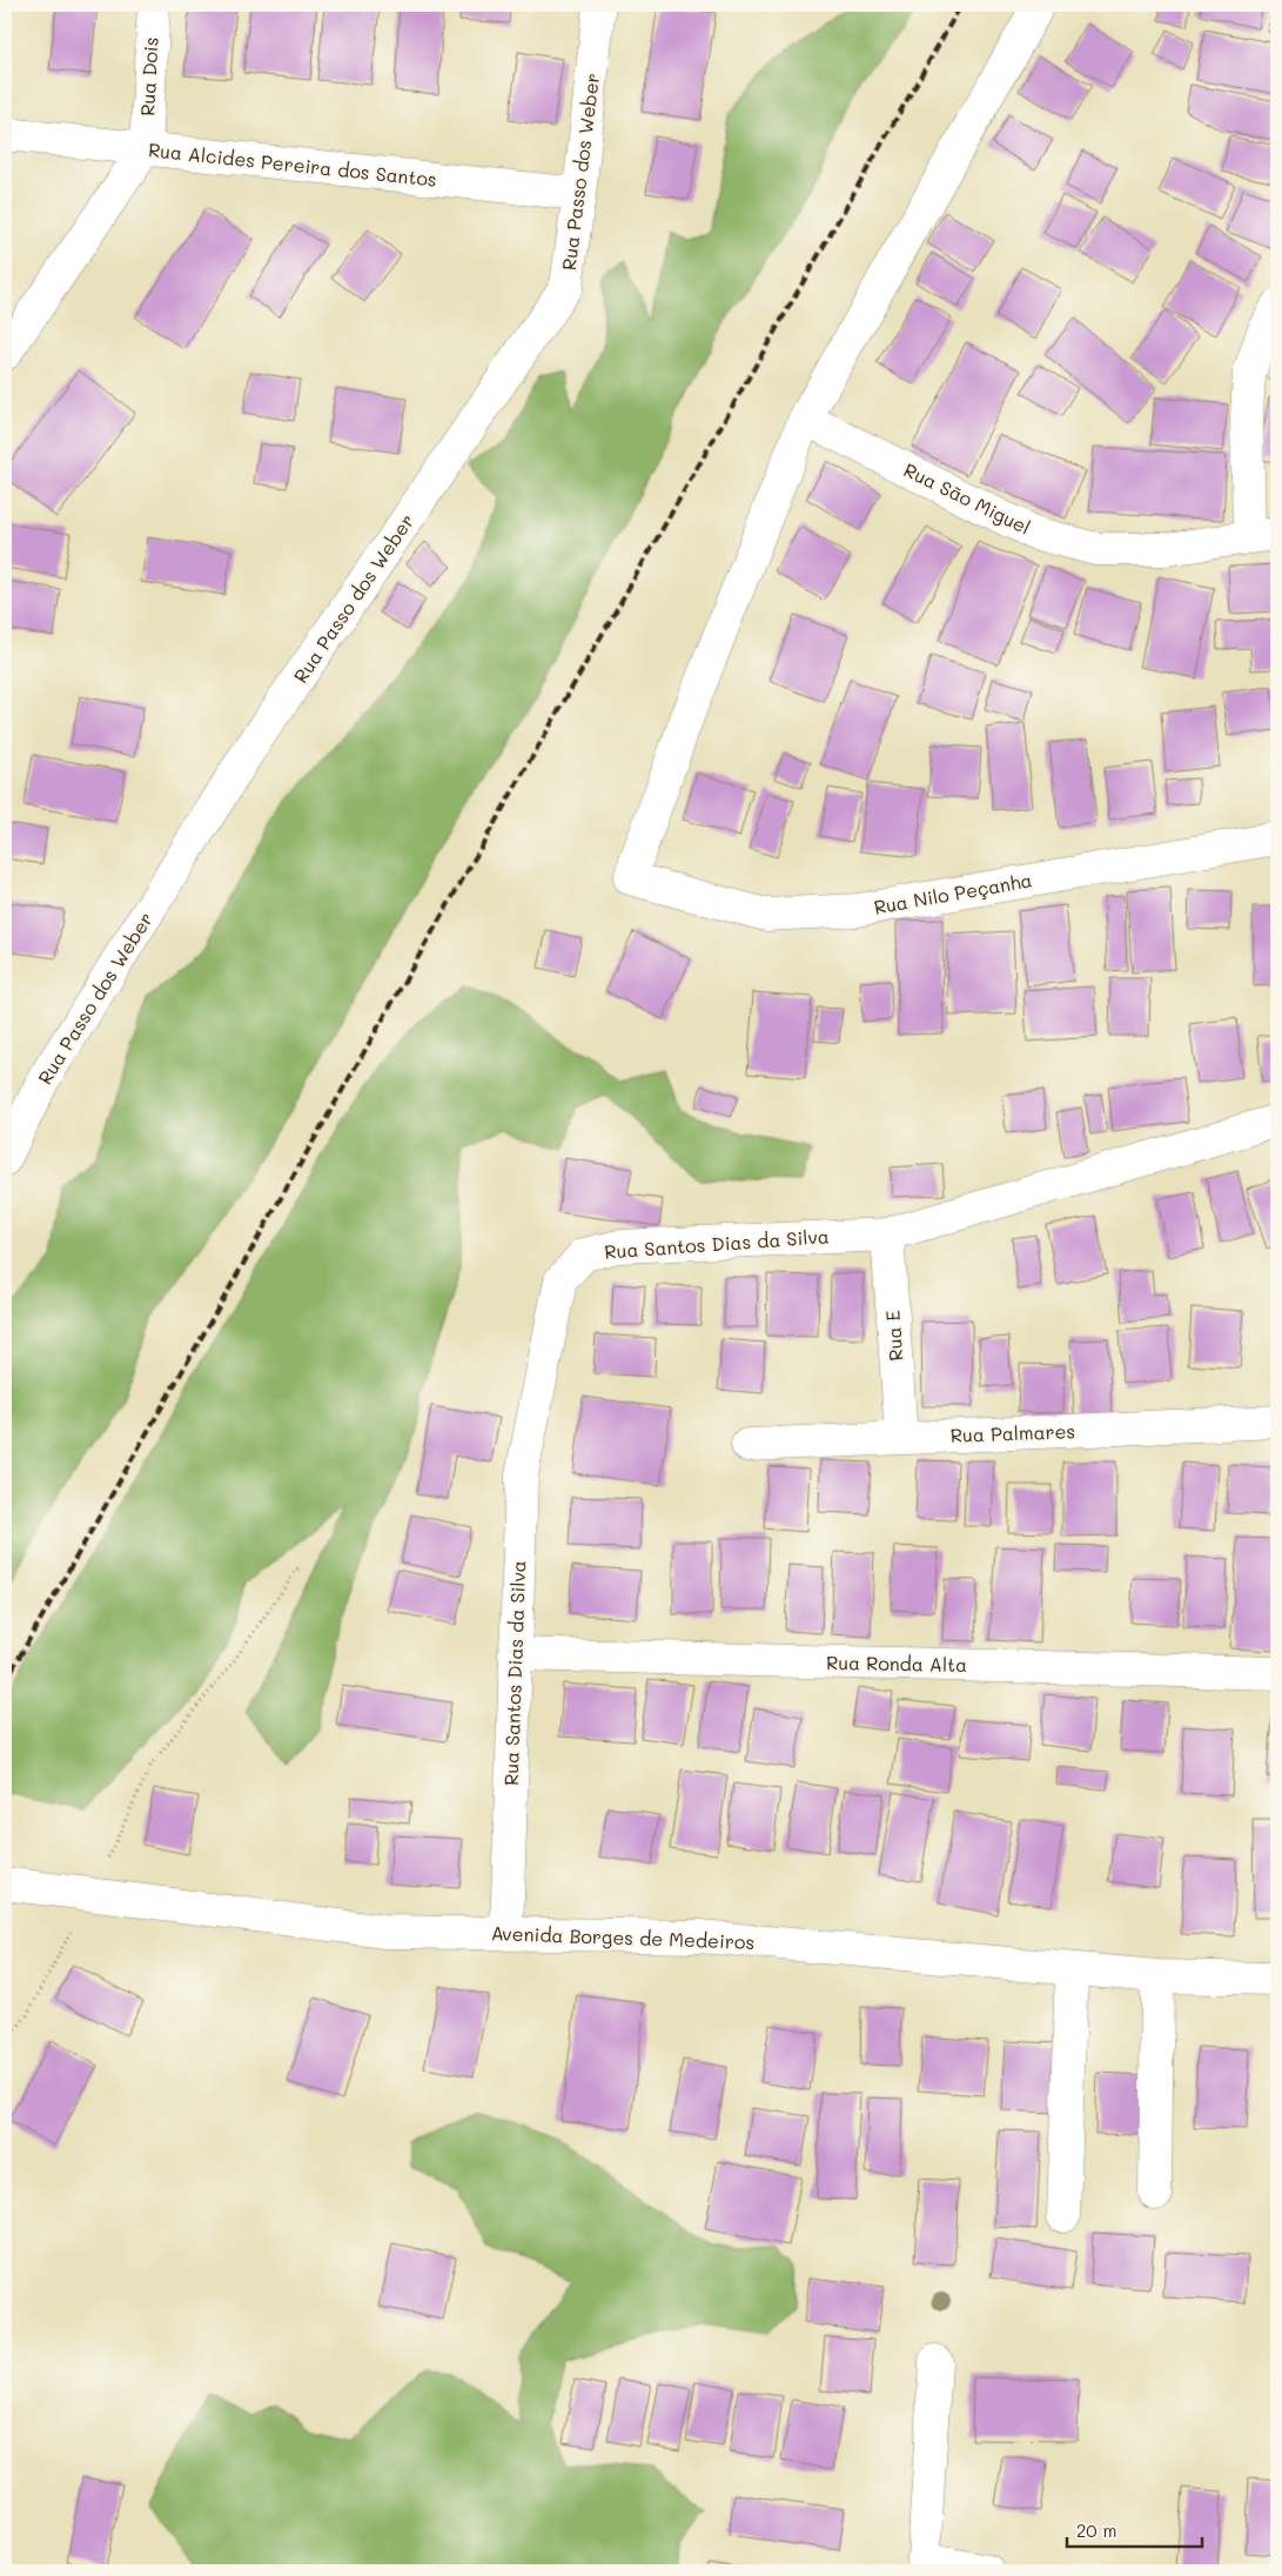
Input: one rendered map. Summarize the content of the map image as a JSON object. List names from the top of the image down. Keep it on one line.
{"streets":{"street":["Rua Dois","Rua Alcides Pereira dos Santos","Rua Passo dos Weber","Rua São Miguel","Rua Nilo Peçanha","Rua Santos Dias da Silva","Rua E","Rua Palmares","Rua Ronda Alta","Avenida Borges de Medeiros"]},"crossings":[["Rua Dois","Rua Alcides Pereira dos Santos"],["Rua Alcides Pereira dos Santos","Rua Passo dos Weber"],["Rua São Miguel","Rua Nilo Peçanha"],["Rua Santos Dias da Silva","Rua E"],["Rua Santos Dias da Silva","Rua Ronda Alta"],["Rua Santos Dias da Silva","Avenida Borges de Medeiros"],["Rua E","Rua Palmares"]],"scale_bar":"20 m"}
